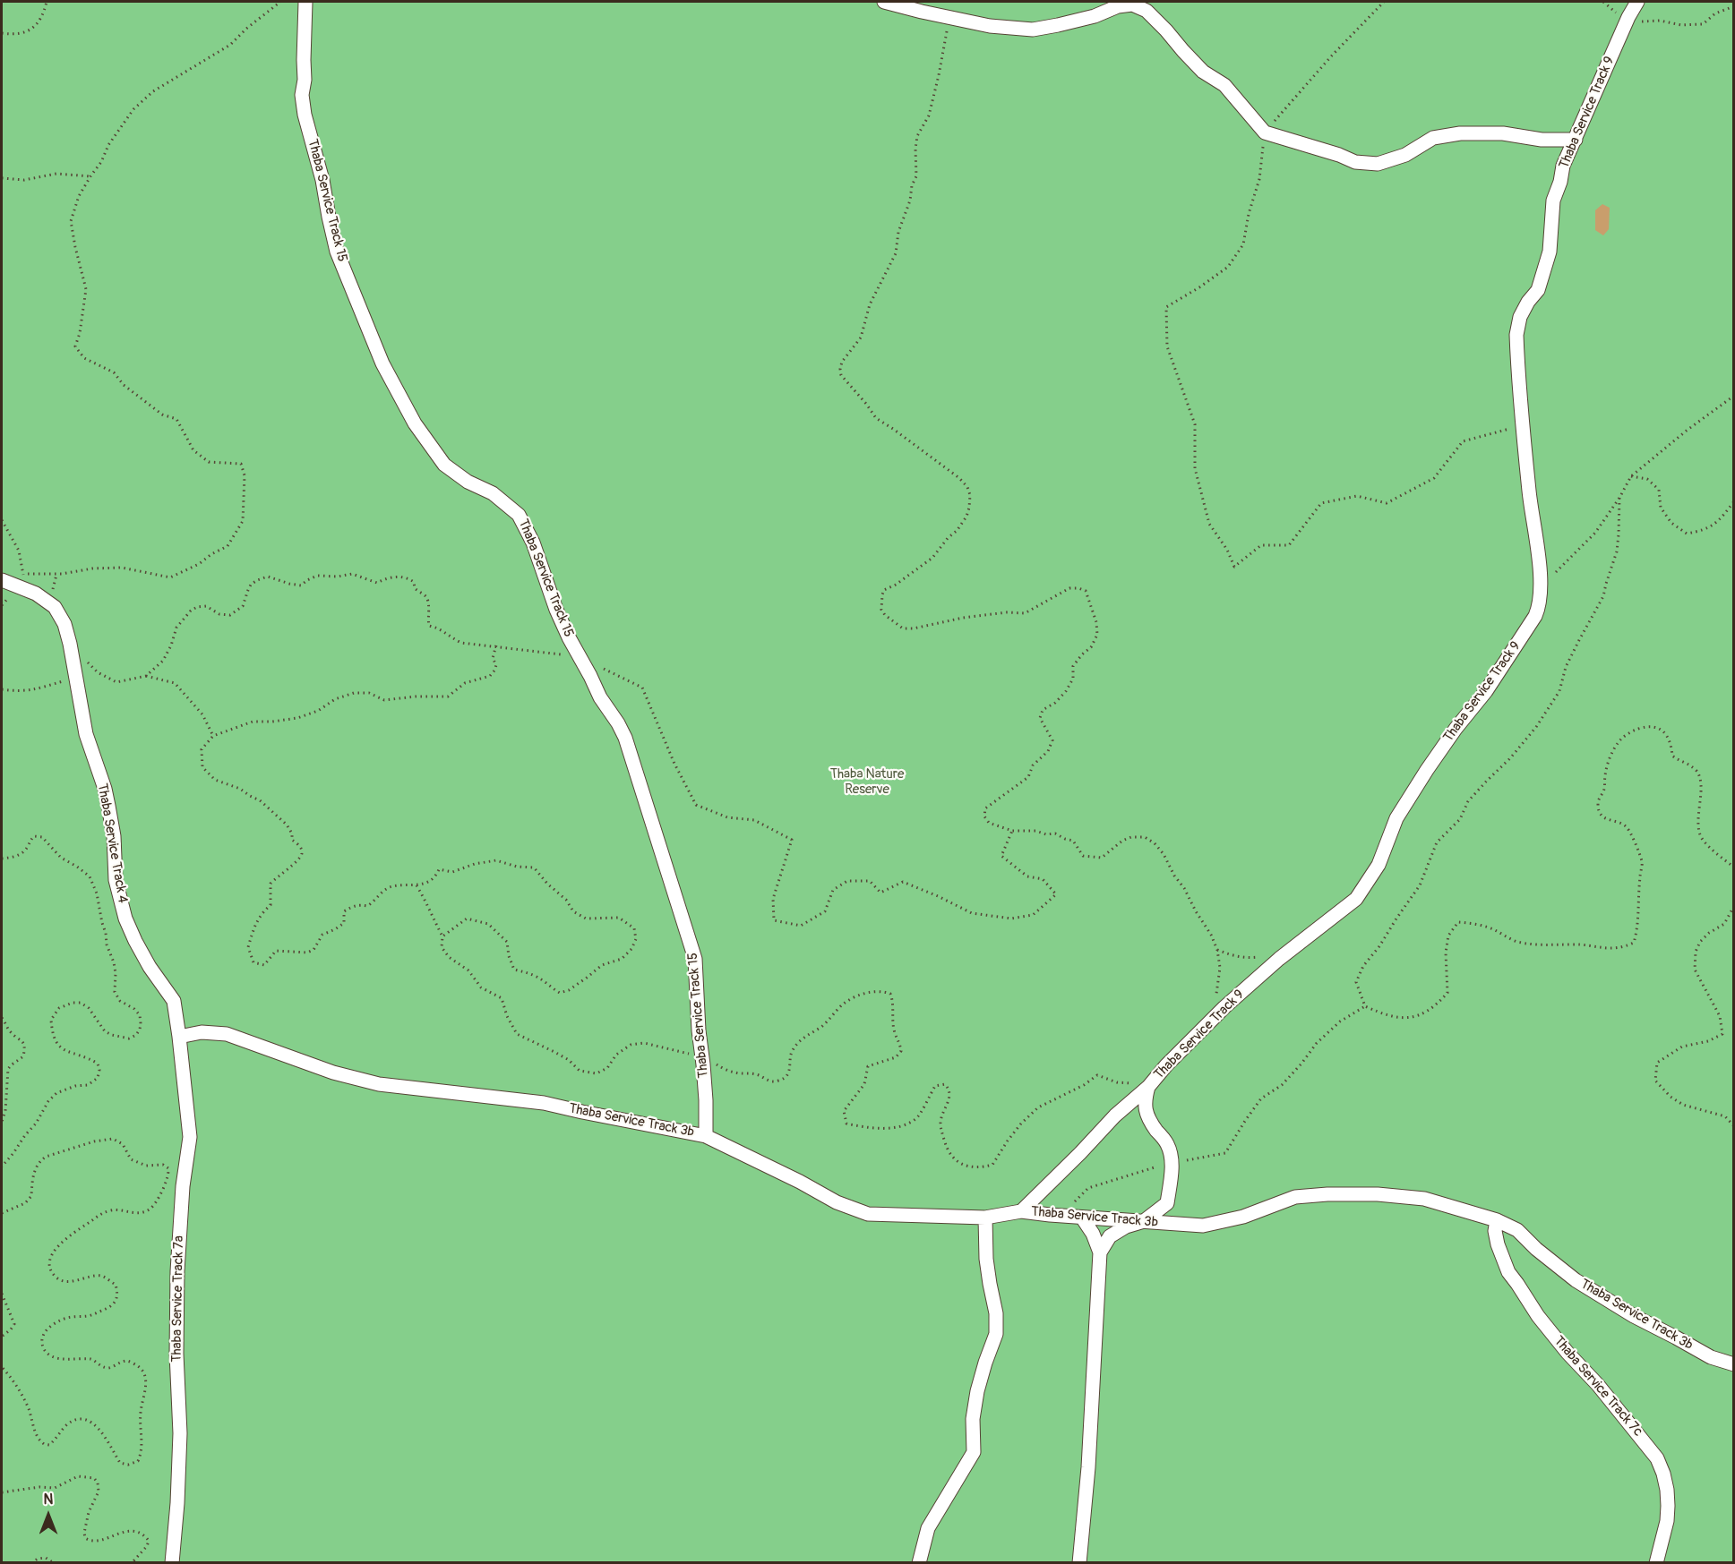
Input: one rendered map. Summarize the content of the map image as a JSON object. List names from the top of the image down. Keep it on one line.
{"streets":{"street":["Thaba Service Track 9","Thaba Service Track 15","Thaba Service Track 4","Thaba Service Track 3b","Thaba Service Track 7a","Thaba Service Track 7c"]},"crossings":[["Thaba Service Track 9","Thaba Service Track 3b"],["Thaba Service Track 15","Thaba Service Track 3b"],["Thaba Service Track 4","Thaba Service Track 3b"],["Thaba Service Track 4","Thaba Service Track 7a"],["Thaba Service Track 3b","Thaba Service Track 7a"],["Thaba Service Track 3b","Thaba Service Track 7c"]],"parks":["Thaba Nature Reserve"],"north":"top"}
